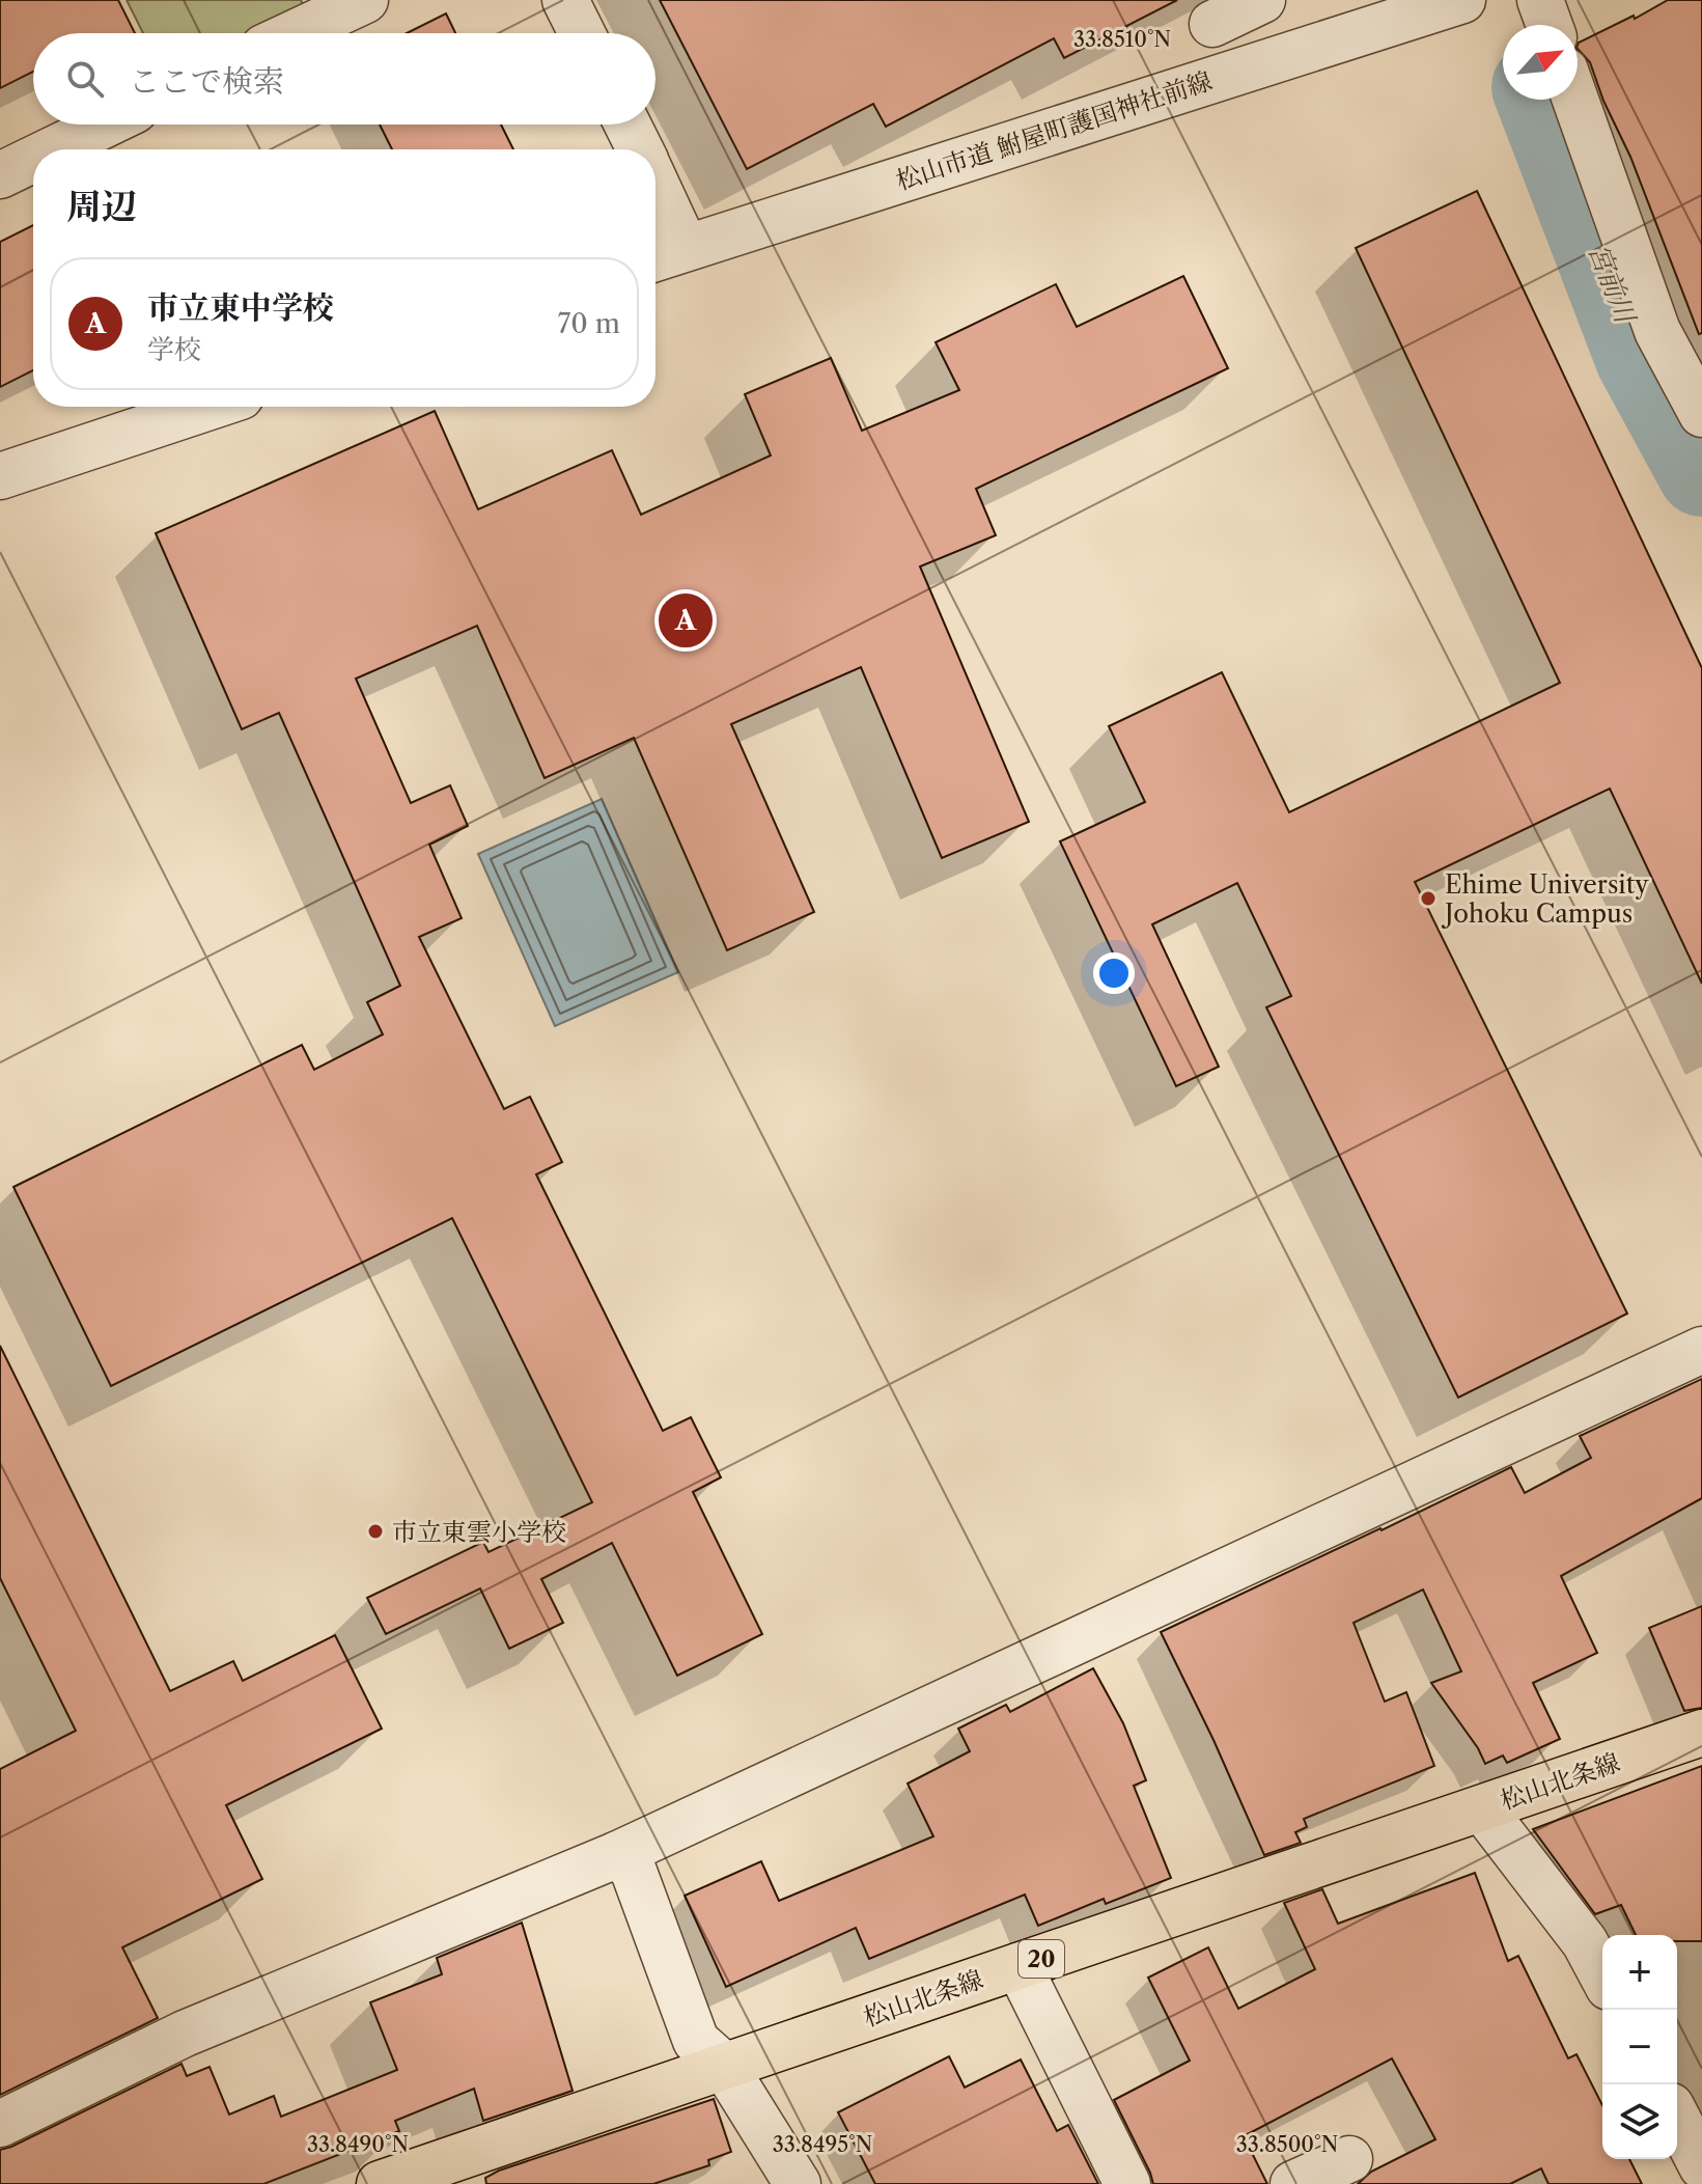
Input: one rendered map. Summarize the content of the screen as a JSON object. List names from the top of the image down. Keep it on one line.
{"streets":{"main road":["松山北条線","20"],"street":["松山市道 鮒屋町護国神社前線"]},"water":["宮前川"],"places":["Ehime University Johoku Campus","市立東雲小学校"],"north":"top right","page":{"search":"ここで検索","heading":"周辺","list":[{"mark":"A","name":"市立東中学校","note":"学校","value":"70 m"}],"pins":"A","map_buttons":["+","−"]},"coordinates":["33.8510°N","33.8490°N","33.8495°N","33.8500°N"]}
